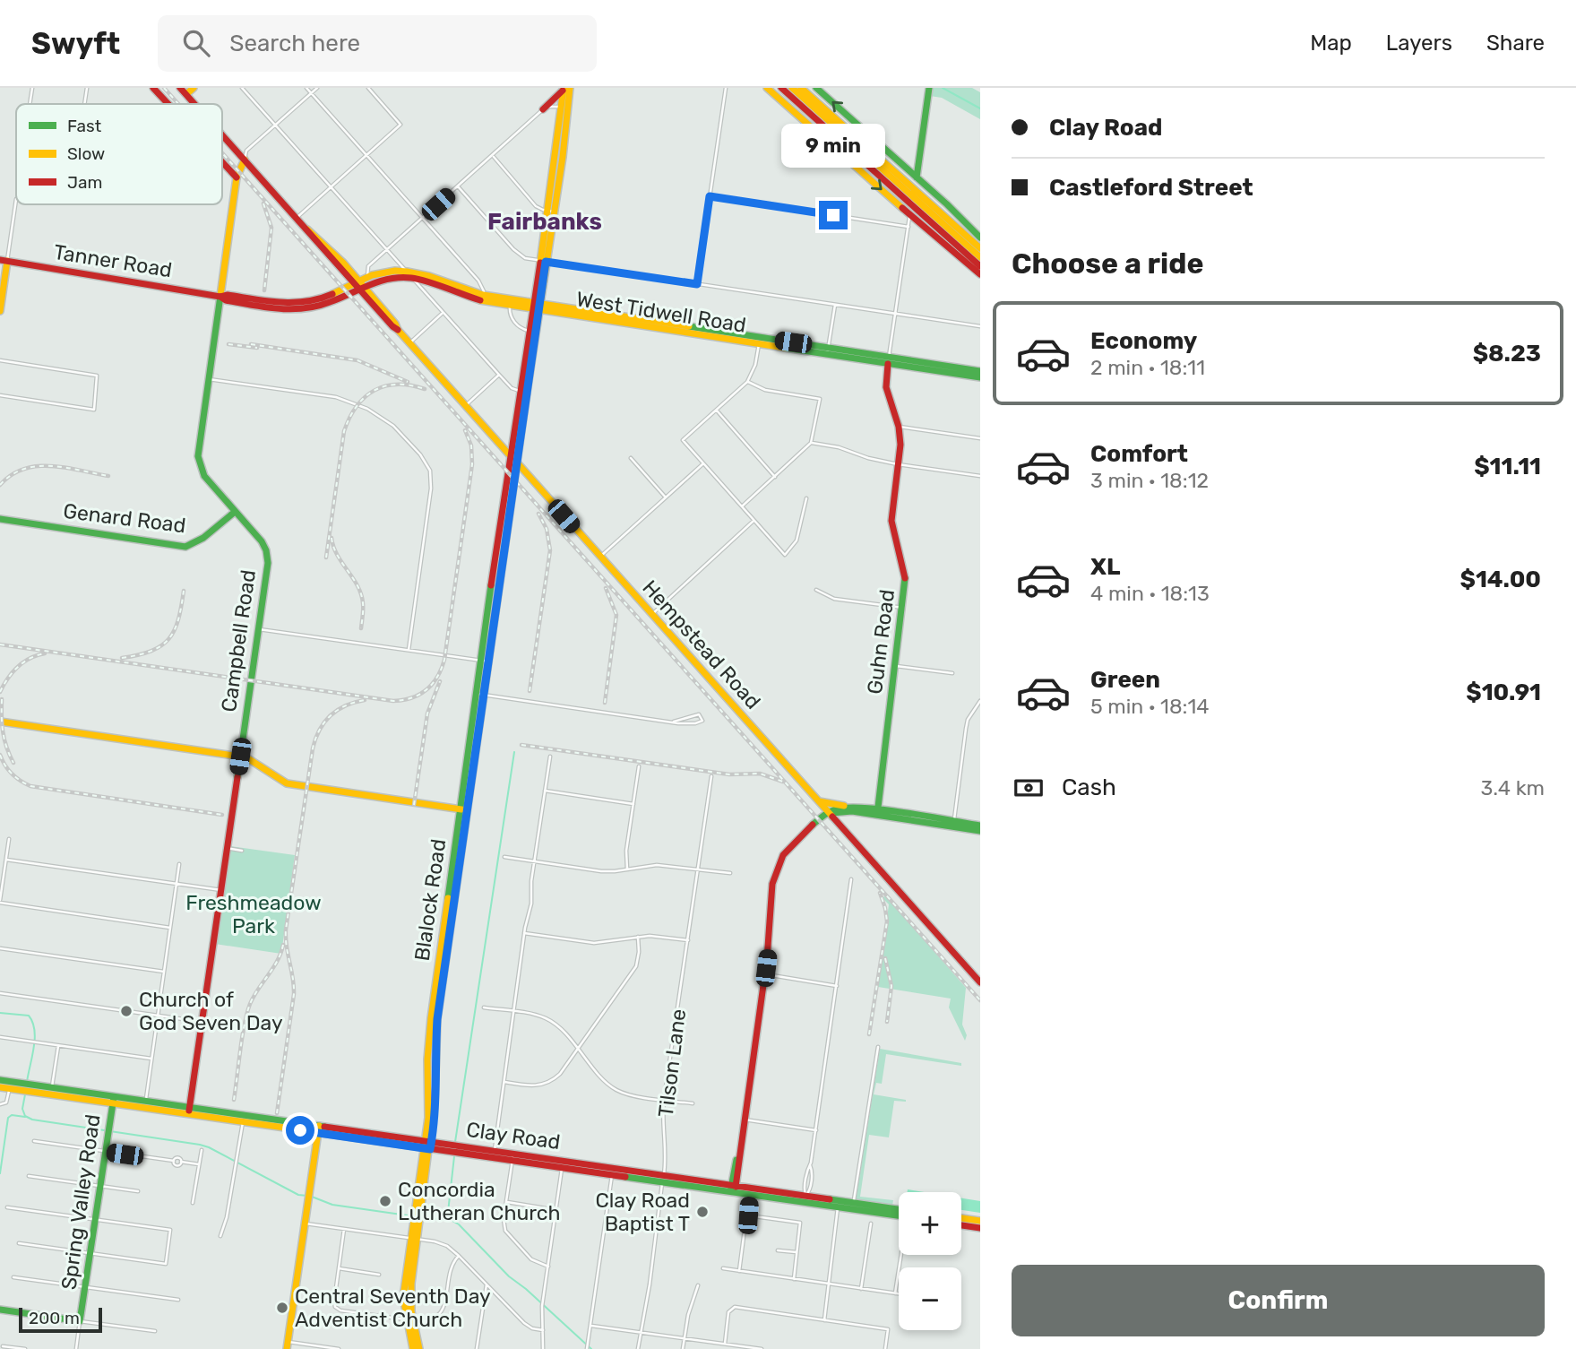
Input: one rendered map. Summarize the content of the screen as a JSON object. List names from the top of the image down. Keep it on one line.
{"streets":{"main road":["Tanner Road","West Tidwell Road","Genard Road","Campbell Road","Guhn Road","Hempstead Road","Blalock Road","Clay Road","Spring Valley Road"],"street":["Tilson Lane"]},"crossings":[["Tanner Road","West Tidwell Road"],["Tanner Road","Campbell Road"],["West Tidwell Road","Campbell Road"],["West Tidwell Road","Guhn Road"],["West Tidwell Road","Hempstead Road"],["Genard Road","Campbell Road"],["Campbell Road","Hempstead Road"],["Campbell Road","Clay Road"],["Hempstead Road","Blalock Road"],["Blalock Road","Clay Road"],["Tilson Lane","Clay Road"],["Clay Road","Spring Valley Road"]],"districts":["Fairbanks"],"parks":["Freshmeadow Park"],"places":["Church of God Seven Day","Concordia Lutheran Church","Clay Road Baptist T","Central Seventh Day Adventist Church"],"legend":["Fast","Slow","Jam"],"scale_bar":"200 m","page":{"header":"Swyft","search":"Search here","nav":["Map","Layers","Share"],"banner":["Clay Road","Castleford Street"],"bubble":"9 min","heading":"Choose a ride","list":[{"name":"Economy","note":"2 min · 18:11","value":"$8.23"},{"name":"Comfort","note":"3 min · 18:12","value":"$11.11"},{"name":"XL","note":"4 min · 18:13","value":"$14.00"},{"name":"Green","note":"5 min · 18:14","value":"$10.91"}],"pay":["Cash","3.4 km"],"map_buttons":["+","−"],"buttons":"Confirm","scale":"200 m"}}
